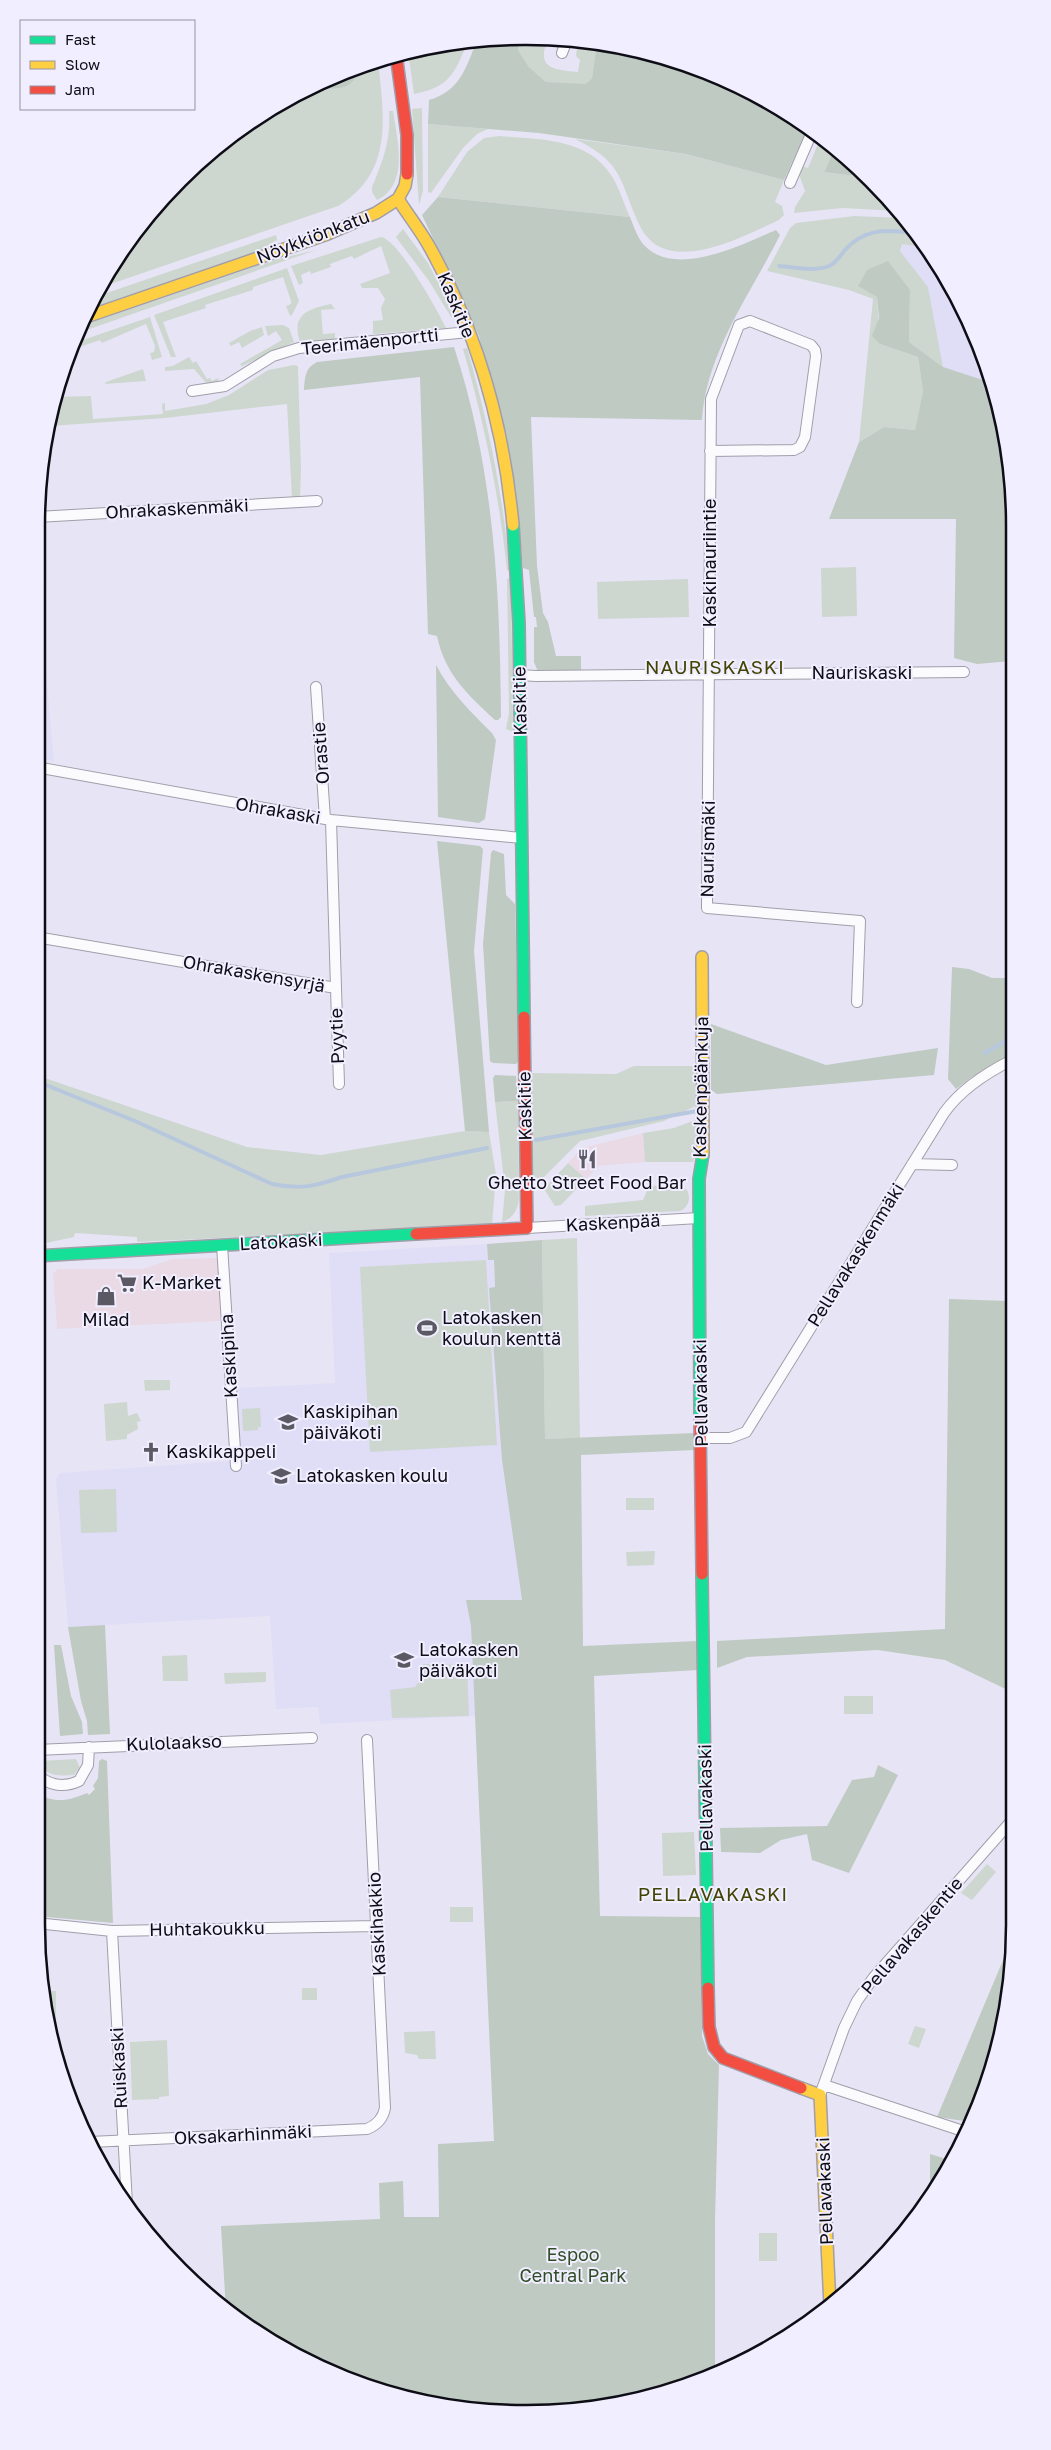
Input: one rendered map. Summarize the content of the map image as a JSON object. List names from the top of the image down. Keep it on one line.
{"streets":{"street":["Nöykkiönkatu","Kaskitie","Teerimäenportti","Ohrakaskenmäki","Kaskinauriintie","Nauriskaski","Orastie","Ohrakaski","Naurismäki","Ohrakaskensyrjä","Pyytie","Kaskenpäänkuja","Kaskenpää","Latokaski","Pellavakaskenmäki","Kaskipiha","Pellavakaski","Kulolaakso","Kaskihakkio","Huhtakoukku","Pellavakaskentie","Ruiskaski","Oksakarhinmäki"]},"crossings":[["Nöykkiönkatu","Kaskitie"],["Kaskitie","Teerimäenportti"],["Kaskitie","Nauriskaski"],["Kaskitie","Ohrakaski"],["Kaskitie","Kaskenpää"],["Kaskitie","Latokaski"],["Kaskinauriintie","Nauriskaski"],["Kaskinauriintie","Naurismäki"],["Nauriskaski","Naurismäki"],["Orastie","Ohrakaski"],["Orastie","Ohrakaskensyrjä"],["Ohrakaski","Ohrakaskensyrjä"],["Ohrakaskensyrjä","Pyytie"],["Kaskenpäänkuja","Kaskenpää"],["Kaskenpäänkuja","Pellavakaski"],["Kaskenpää","Latokaski"],["Kaskenpää","Pellavakaski"],["Latokaski","Kaskipiha"],["Pellavakaskenmäki","Pellavakaski"],["Pellavakaski","Pellavakaskentie"],["Kaskihakkio","Huhtakoukku"],["Kaskihakkio","Oksakarhinmäki"],["Huhtakoukku","Ruiskaski"],["Ruiskaski","Oksakarhinmäki"]],"districts":["NAURISKASKI","PELLAVAKASKI"],"parks":["Espoo Central Park"],"places":{"restaurant":["Ghetto Street Food Bar"],"supermarket":["K-Market"],"shop":["Milad"],"sports":["Latokasken koulun kenttä"],"school or university":["Kaskipihan päiväkoti","Latokasken koulu","Latokasken päiväkoti"],"church":["Kaskikappeli"]},"legend":["Fast","Slow","Jam"]}
